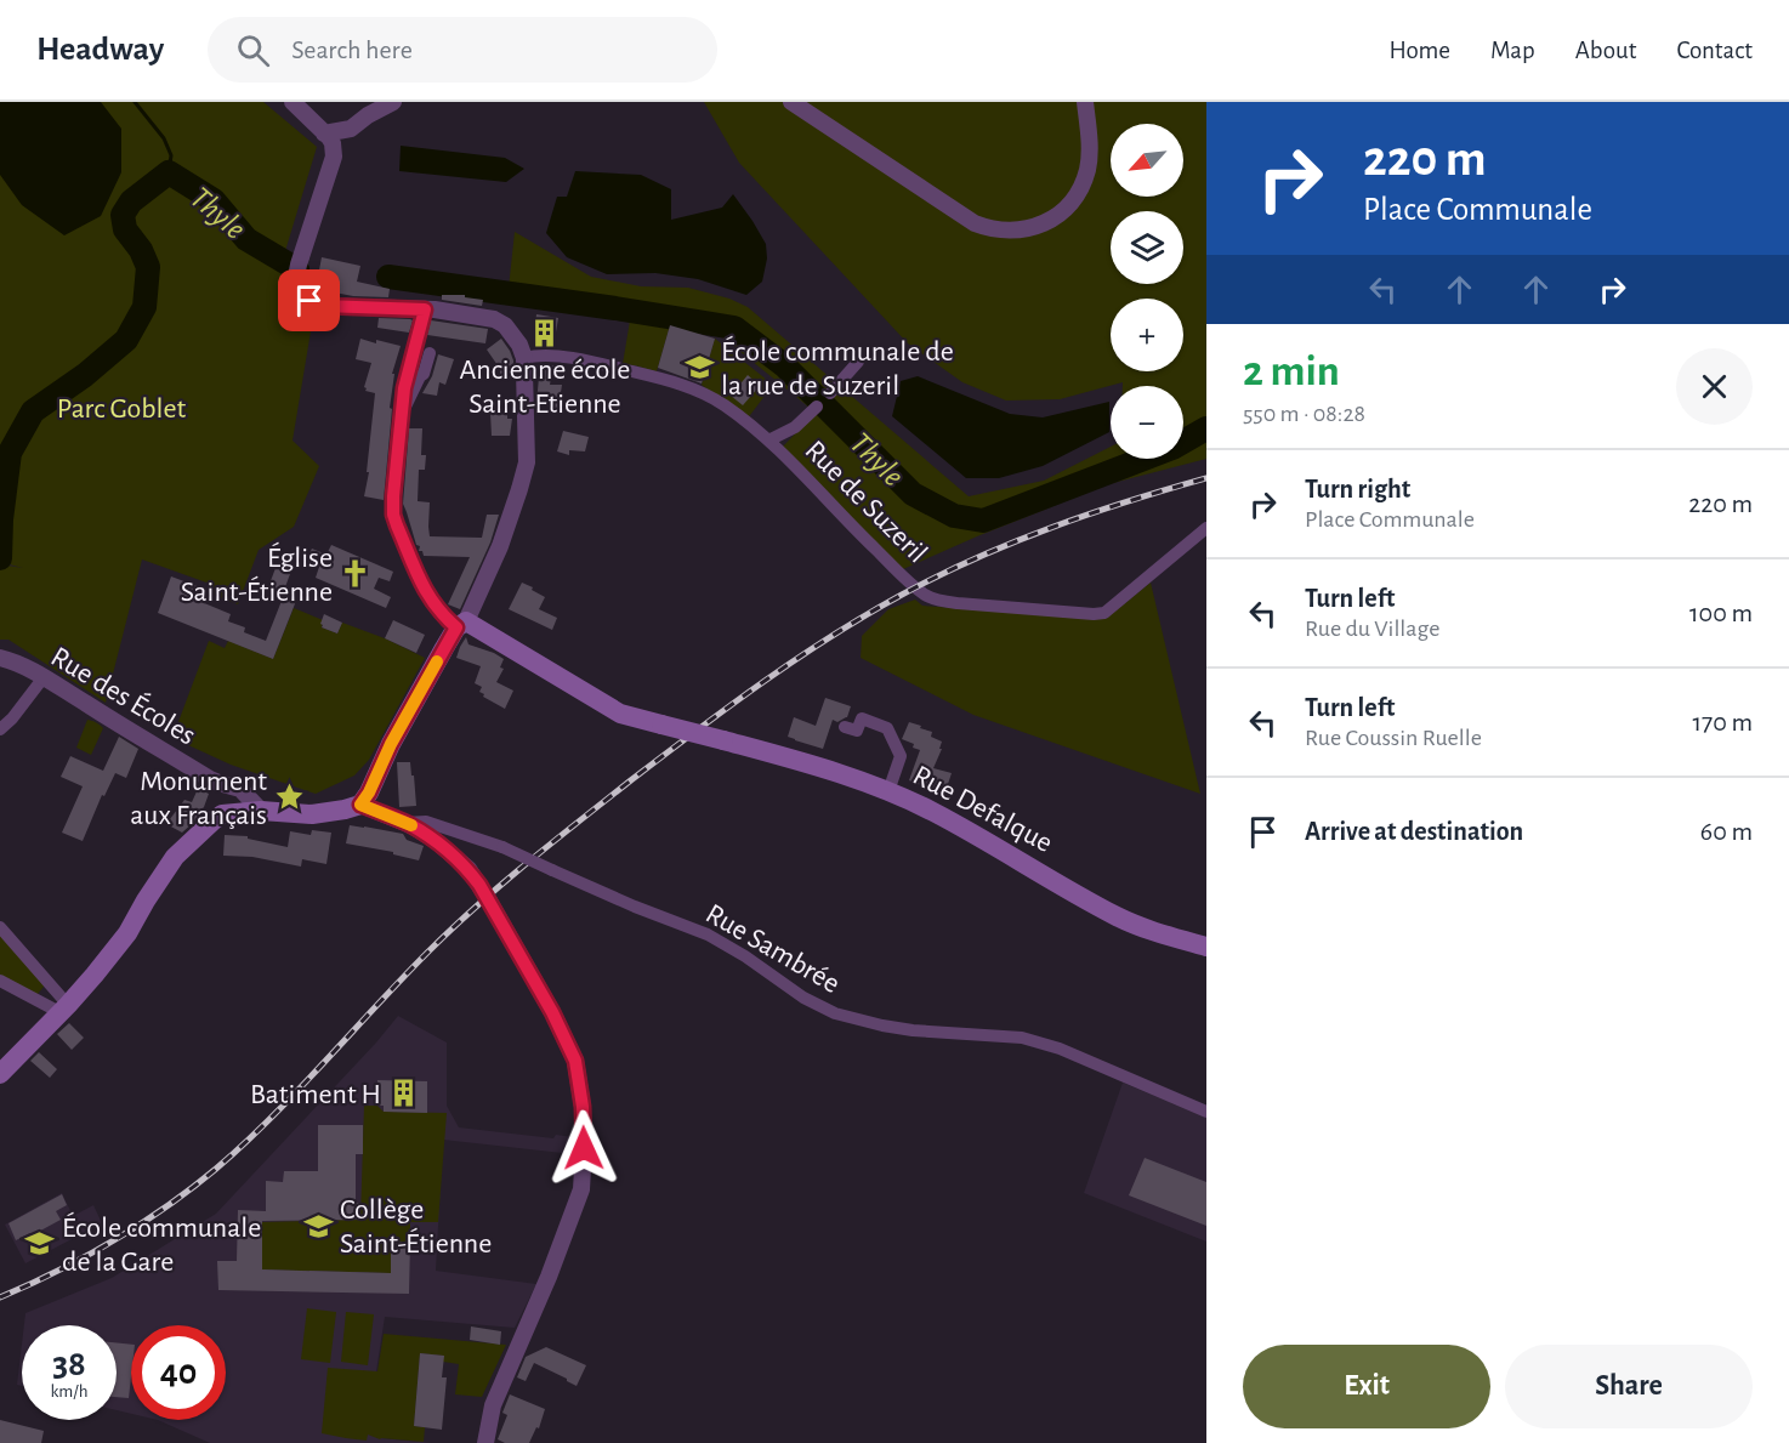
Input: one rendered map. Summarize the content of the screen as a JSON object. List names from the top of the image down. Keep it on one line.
{"streets":{"main road":["Rue Defalque"],"street":["Rue de Suzeril","Rue des Écoles","Rue Sambrée"]},"water":["Thyle"],"parks":["Parc Goblet"],"places":{"building":["Ancienne école Saint-Etienne","Batiment H"],"school or university":["École communale de la rue de Suzeril","Collège Saint-Étienne","École communale de la Gare"],"church":["Église Saint-Étienne"],"place":["Monument aux Français"]},"north":"bottom left","page":{"header":"Headway","search":"Search here","nav":["Home","Map","About","Contact"],"turn":["220 m","Place Communale"],"map_buttons":["+","−"],"heading":["2 min","550 m · 08:28"],"list":[{"name":"Turn right","note":"Place Communale","value":"220 m"},{"name":"Turn left","note":"Rue du Village","value":"100 m"},{"name":"Turn left","note":"Rue Coussin Ruelle","value":"170 m"},{"name":"Arrive at destination","value":"60 m"}],"speed":"38 km/h","limit":"40","buttons":["Exit","Share"]}}
